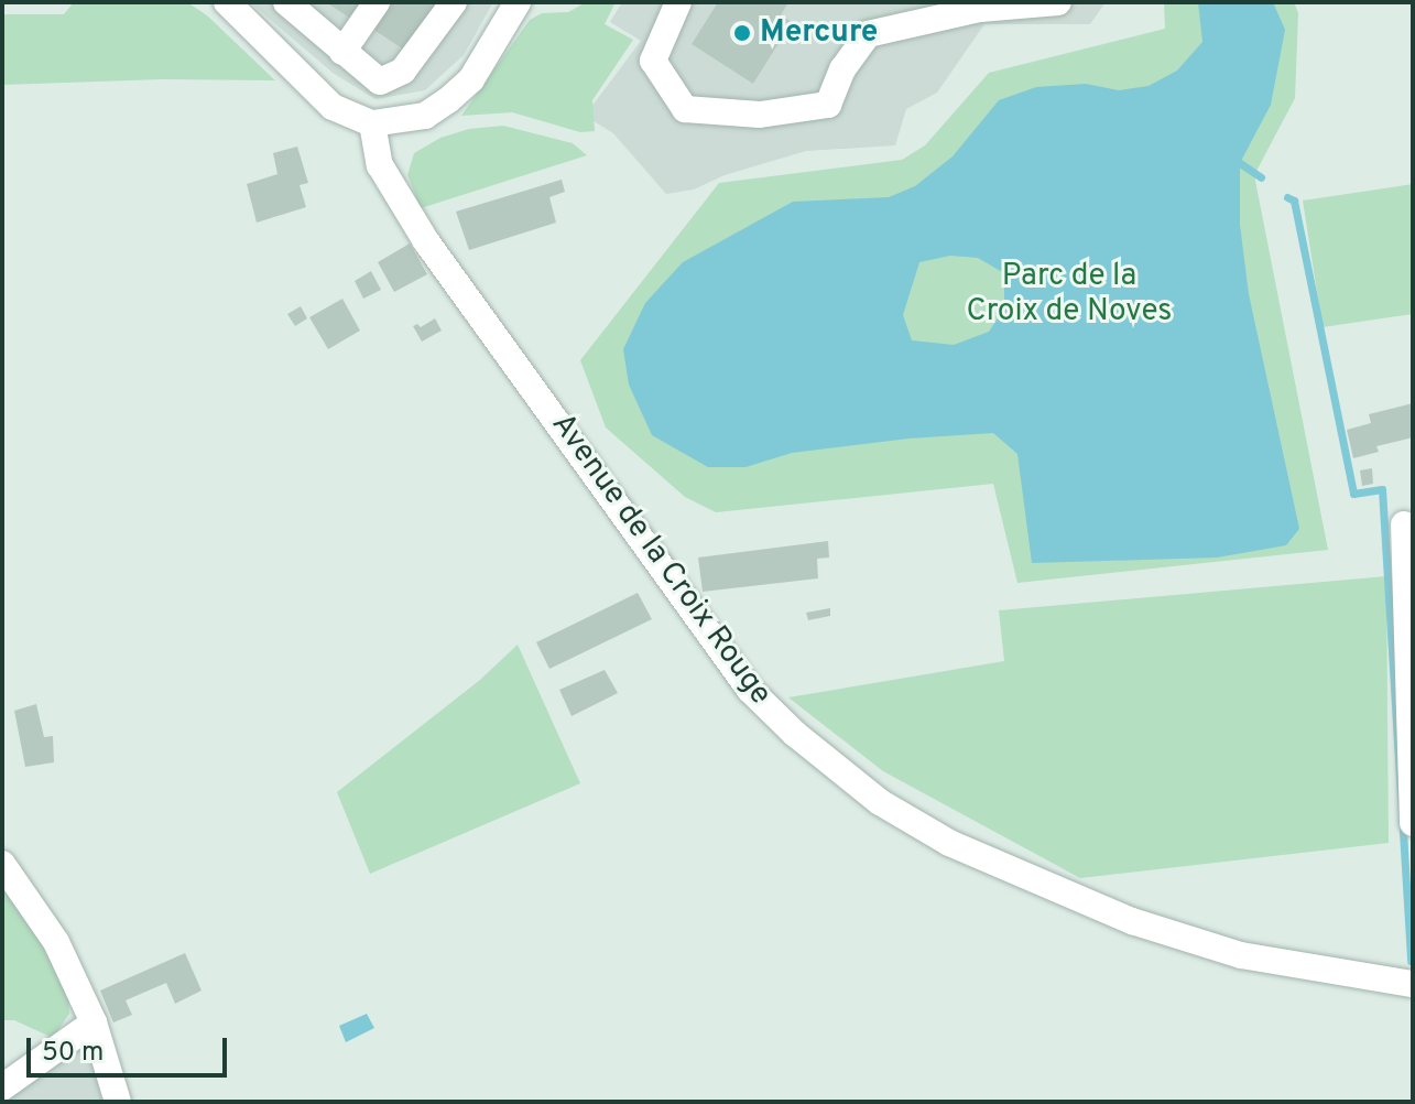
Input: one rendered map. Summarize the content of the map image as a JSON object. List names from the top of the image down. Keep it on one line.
{"streets":{"street":["Avenue de la Croix Rouge"]},"parks":["Parc de la Croix de Noves"],"places":["Mercure"],"scale_bar":"50 m"}
